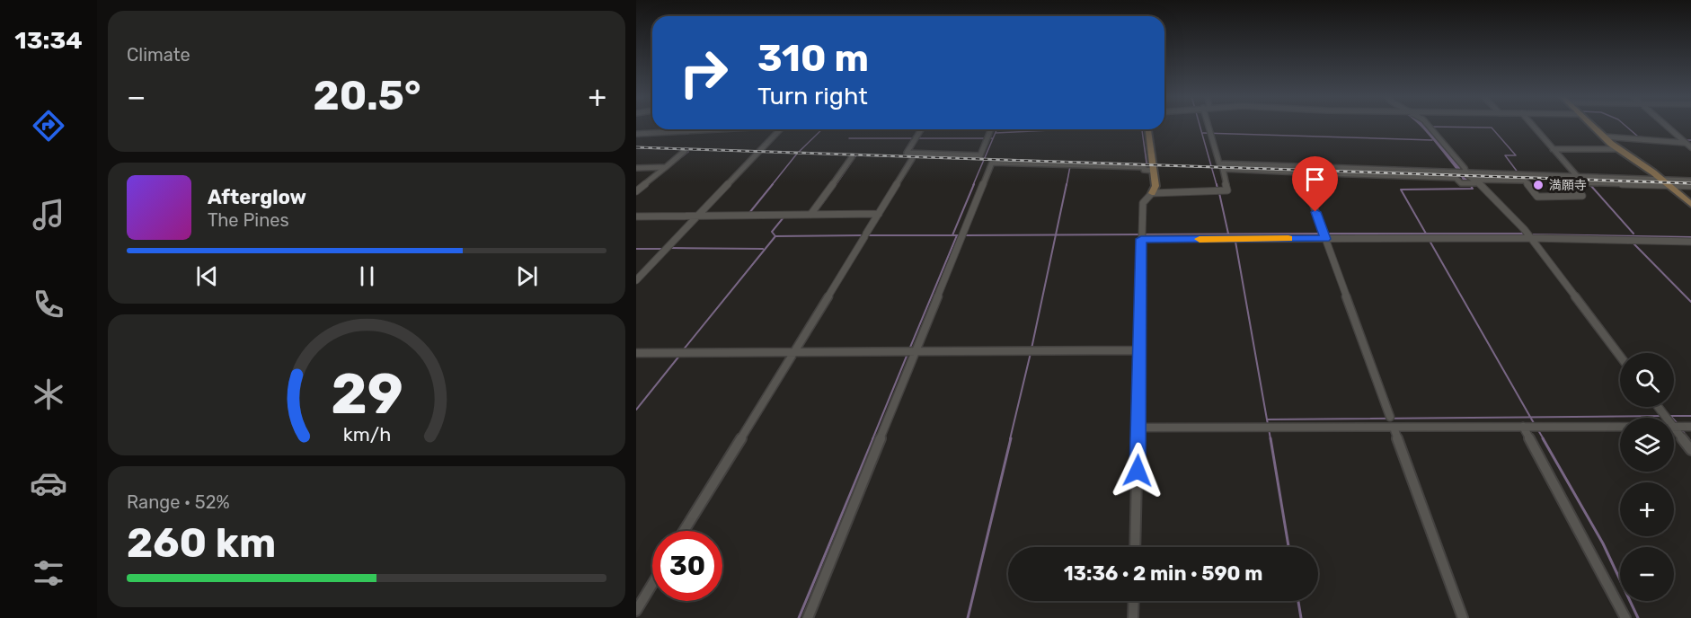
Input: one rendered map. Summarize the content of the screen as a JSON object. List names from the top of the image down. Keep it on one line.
{"places":["満願寺"],"page":{"tabs":"13:34","tile":["Climate",["Range · 52%","260 km"]],"turn":["310 m","Turn right"],"heat":["−","20.5°","+"],"song":["Afterglow","The Pines"],"map_buttons":["+","−"],"limit":"30","trip":"13:36 · 2 min · 590 m","gauge":["29","km/h"]}}
